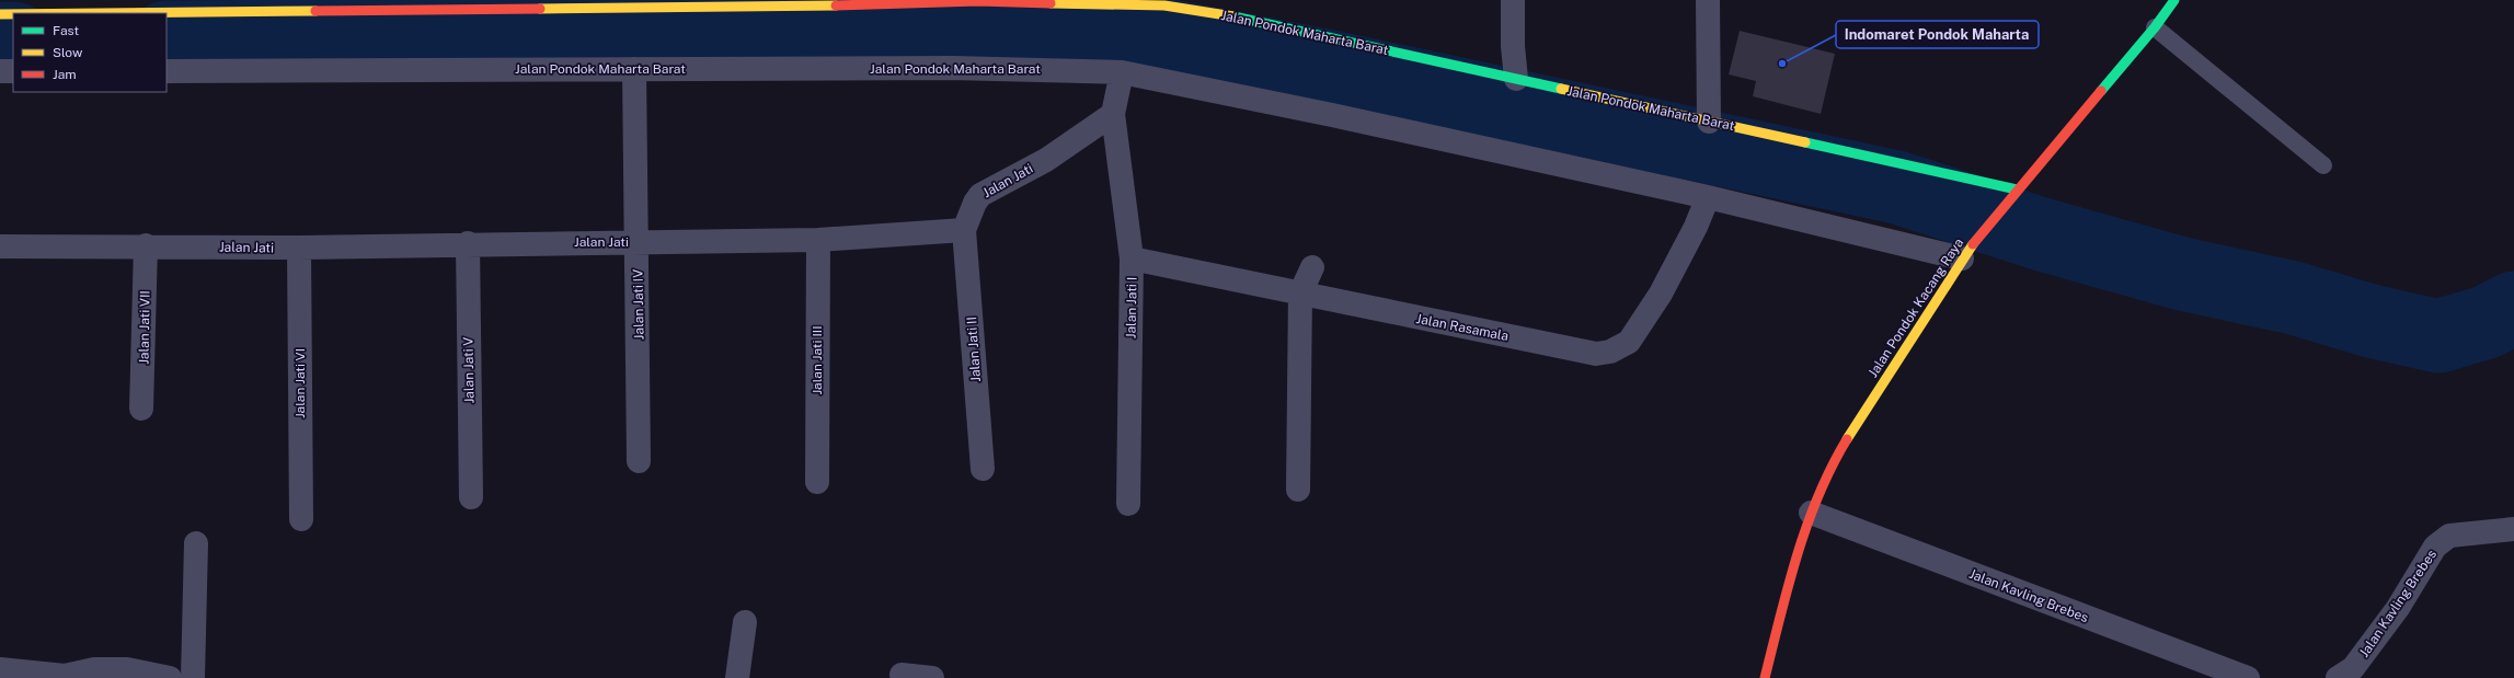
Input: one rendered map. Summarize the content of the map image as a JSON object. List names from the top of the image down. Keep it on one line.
{"streets":{"street":["Jalan Pondok Maharta Barat","Jalan Jati","Jalan Jati IV","Jalan Jati I","Jalan Pondok Kacang Raya","Jalan Jati VII","Jalan Rasamala","Jalan Jati II","Jalan Jati III","Jalan Jati V","Jalan Jati VI","Jalan Kavling Brebes"]},"crossings":[["Jalan Pondok Maharta Barat","Jalan Jati IV"],["Jalan Pondok Maharta Barat","Jalan Pondok Kacang Raya"],["Jalan Pondok Maharta Barat","Jalan Rasamala"],["Jalan Jati","Jalan Jati IV"],["Jalan Jati","Jalan Jati I"],["Jalan Jati","Jalan Jati VII"],["Jalan Jati","Jalan Jati II"],["Jalan Jati","Jalan Jati III"],["Jalan Jati","Jalan Jati V"],["Jalan Jati","Jalan Jati VI"],["Jalan Jati I","Jalan Rasamala"],["Jalan Pondok Kacang Raya","Jalan Kavling Brebes"]],"places":["Indomaret Pondok Maharta"],"legend":["Fast","Slow","Jam"]}
